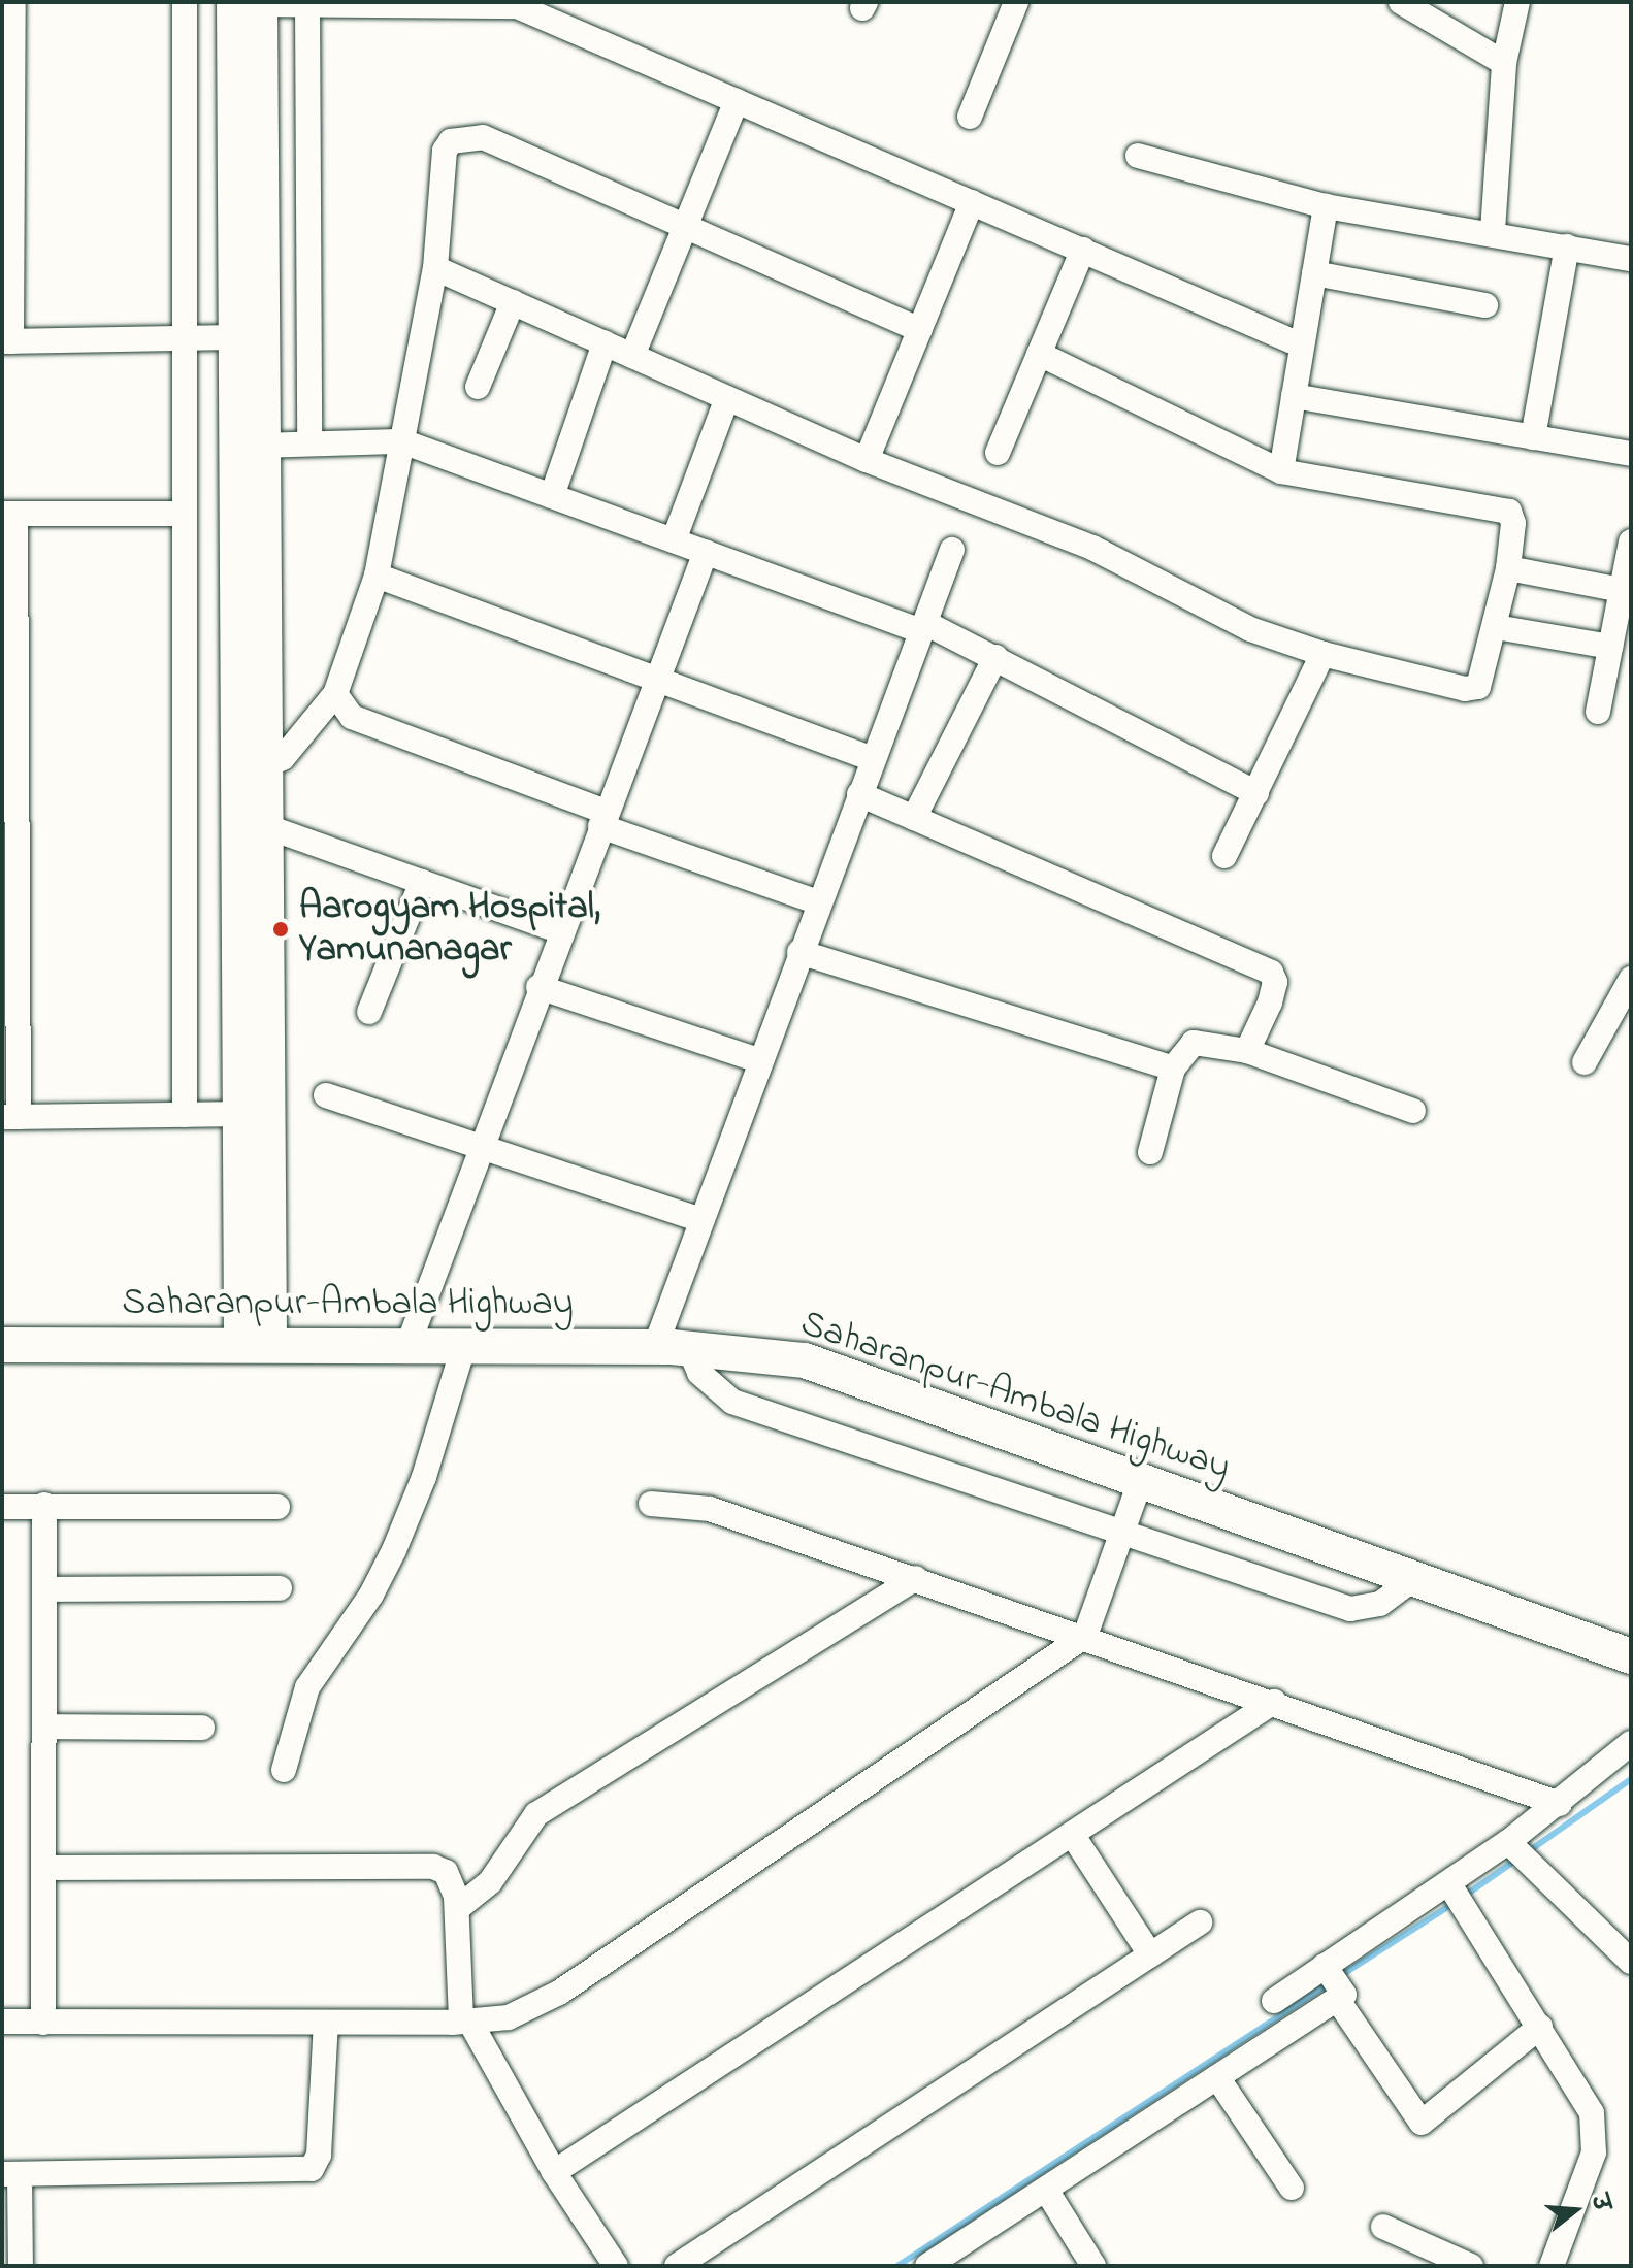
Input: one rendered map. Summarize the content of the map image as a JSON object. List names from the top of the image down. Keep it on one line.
{"streets":{"street":["Saharanpur-Ambala Highway"]},"places":["Aarogyam Hospital, Yamunanagar"],"north":"right"}
